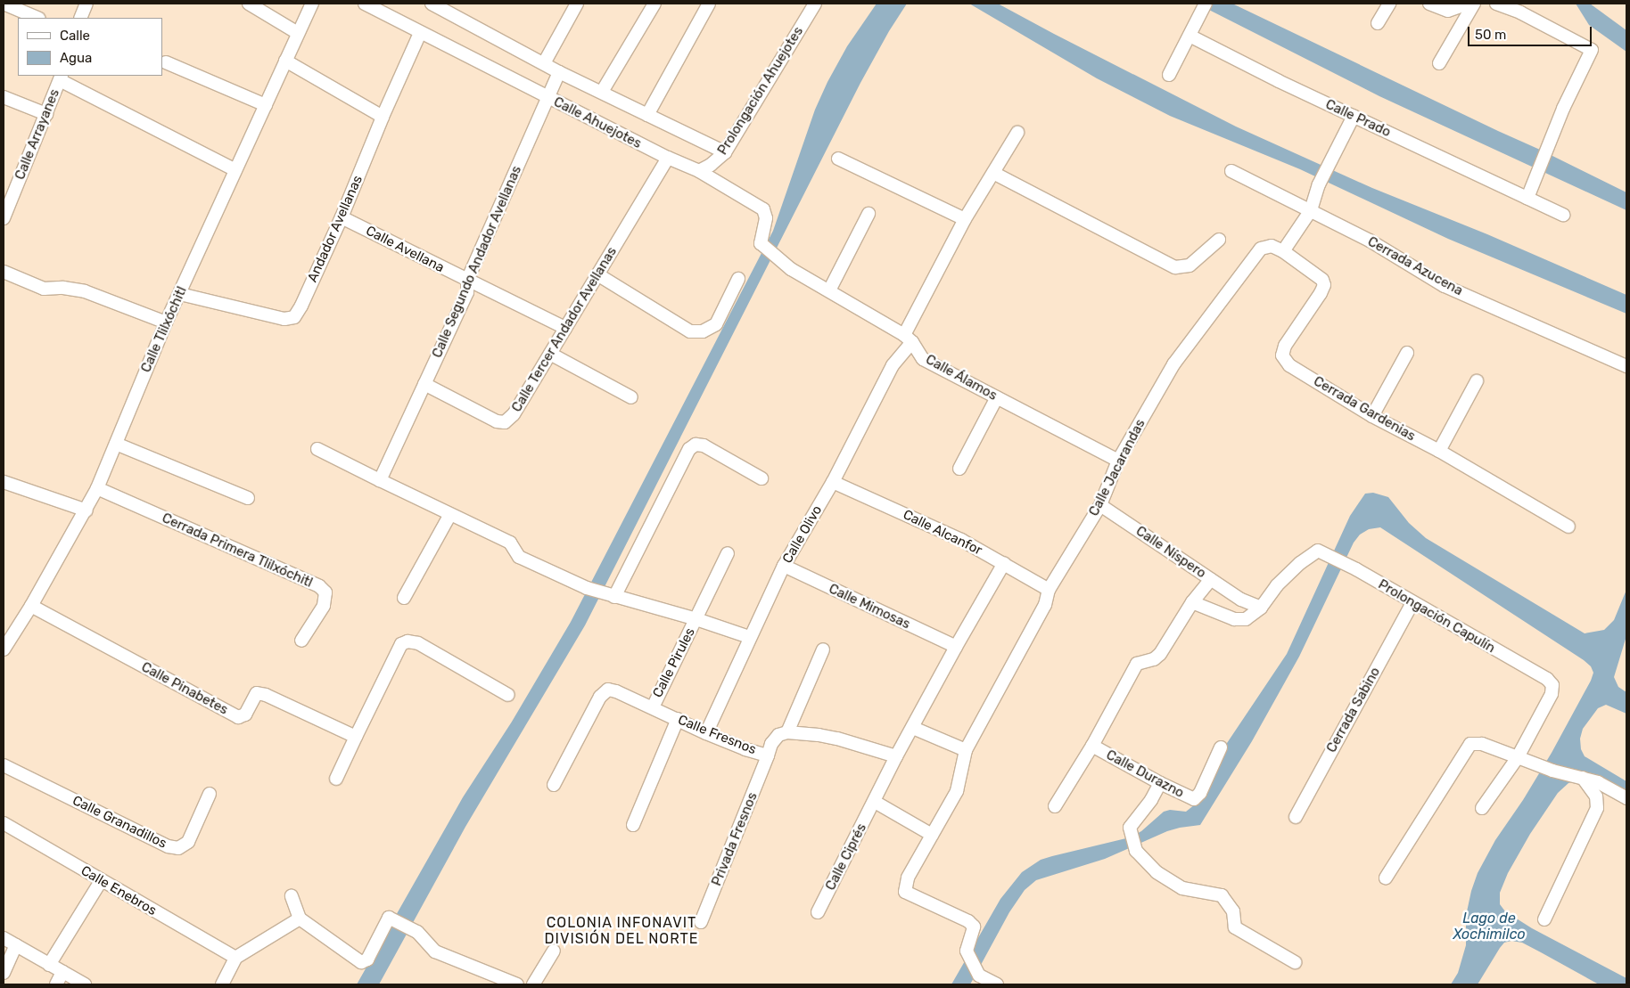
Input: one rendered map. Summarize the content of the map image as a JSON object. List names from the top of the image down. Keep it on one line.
{"streets":{"street":["Prolongación Ahuejotes","Calle Prado","Calle Ahuejotes","Calle Arrayanes","Andador Avellanas","Calle Avellana","Calle Segundo Andador Avellanas","Cerrada Azucena","Calle Tlilxóchitl","Calle Tercer Andador Avellanas","Calle Álamos","Cerrada Gardenias","Calle Jacarandas","Calle Alcanfor","Calle Olivo","Cerrada Primera Tlilxóchitl","Calle Níspero","Calle Mimosas","Prolongación Capulín","Calle Pirules","Calle Pinabetes","Cerrada Sabino","Calle Fresnos","Calle Durazno","Calle Granadillos","Privada Fresnos","Calle Ciprés","Calle Enebros"]},"crossings":[["Prolongación Ahuejotes","Calle Ahuejotes"],["Calle Ahuejotes","Andador Avellanas"],["Calle Ahuejotes","Calle Segundo Andador Avellanas"],["Calle Ahuejotes","Calle Tercer Andador Avellanas"],["Calle Ahuejotes","Calle Álamos"],["Andador Avellanas","Calle Avellana"],["Andador Avellanas","Calle Tlilxóchitl"],["Calle Avellana","Calle Segundo Andador Avellanas"],["Calle Avellana","Calle Tercer Andador Avellanas"],["Calle Segundo Andador Avellanas","Calle Tercer Andador Avellanas"],["Calle Tlilxóchitl","Cerrada Primera Tlilxóchitl"],["Calle Tlilxóchitl","Calle Pinabetes"],["Calle Álamos","Calle Jacarandas"],["Calle Álamos","Calle Olivo"],["Cerrada Gardenias","Calle Jacarandas"],["Calle Jacarandas","Calle Alcanfor"],["Calle Jacarandas","Calle Níspero"],["Calle Alcanfor","Calle Olivo"],["Calle Olivo","Calle Mimosas"],["Calle Olivo","Calle Fresnos"],["Calle Níspero","Prolongación Capulín"],["Prolongación Capulín","Cerrada Sabino"],["Calle Pirules","Calle Fresnos"],["Calle Fresnos","Privada Fresnos"]],"districts":["COLONIA INFONAVIT DIVISIÓN DEL NORTE"],"water":["Lago de Xochimilco"],"legend":["Calle","Agua"],"scale_bar":"50 m"}
